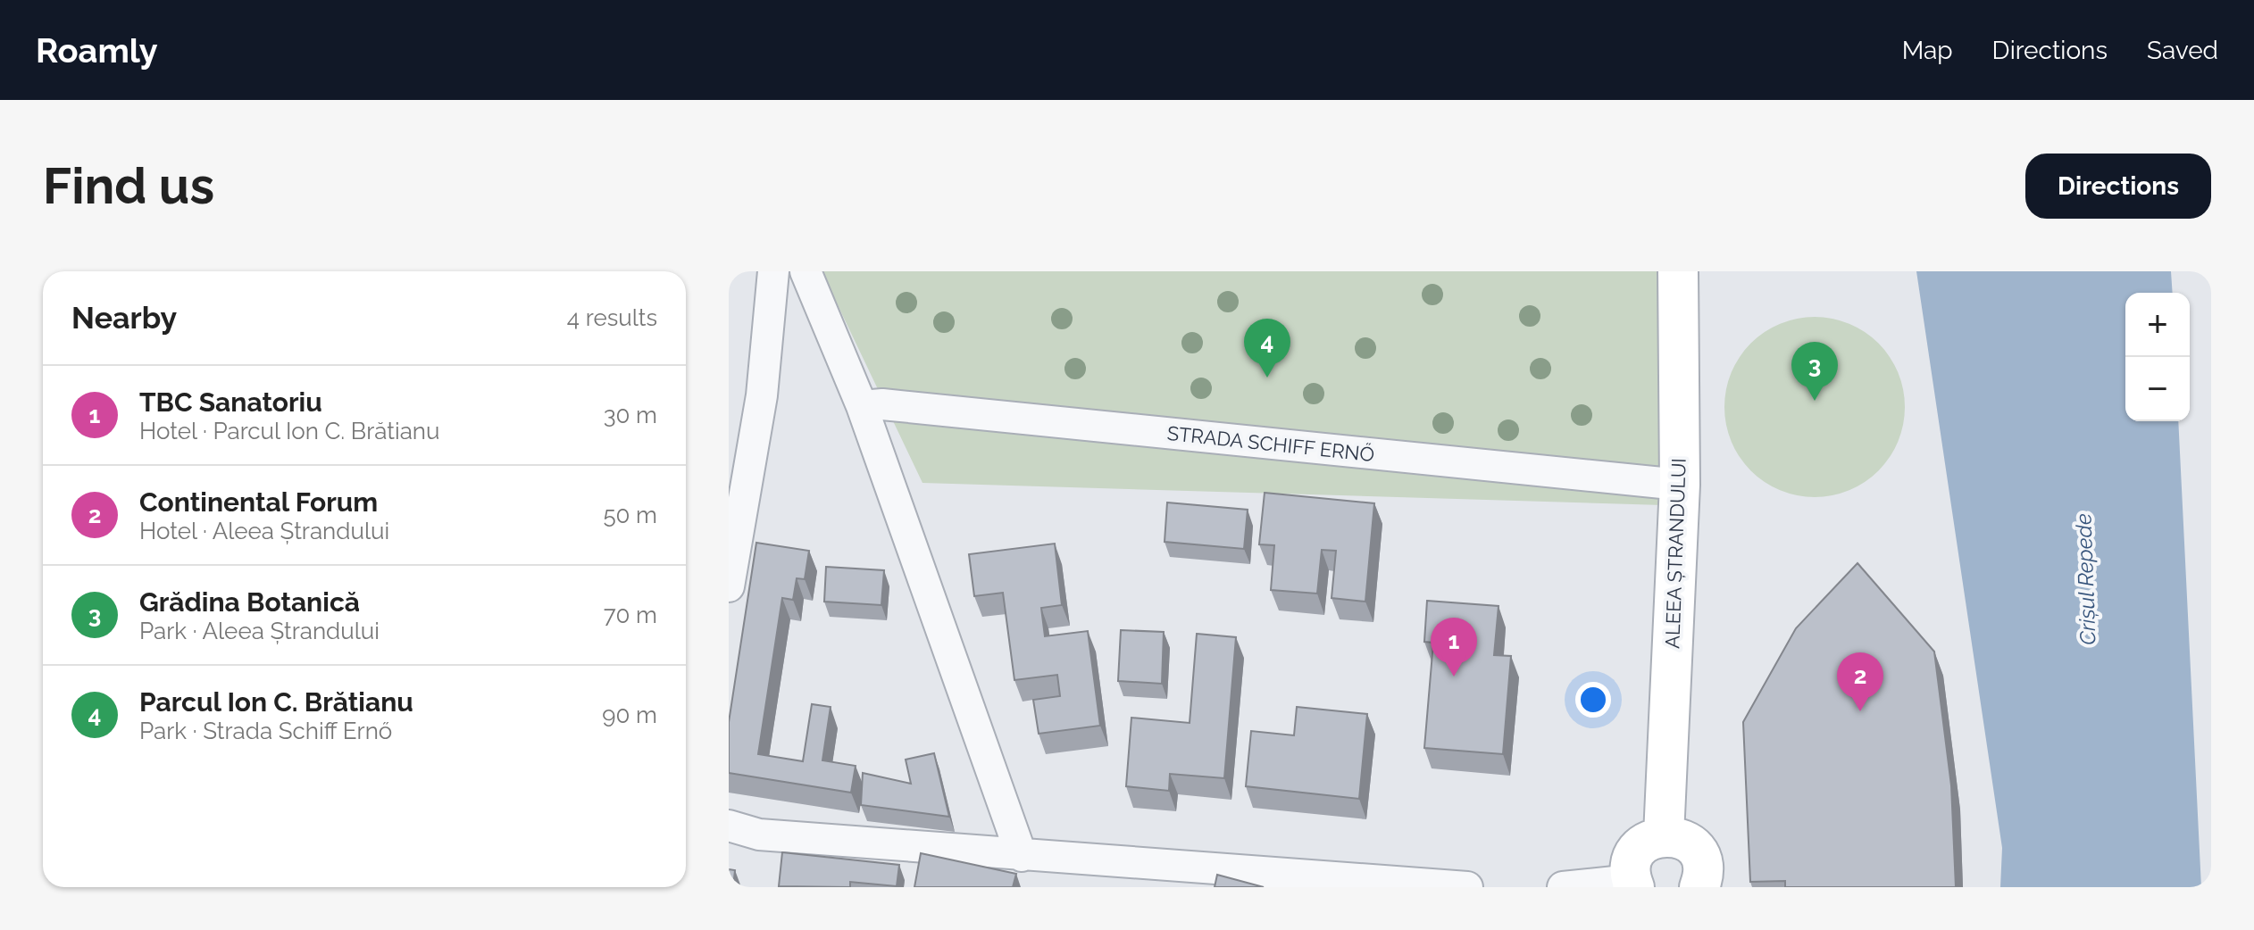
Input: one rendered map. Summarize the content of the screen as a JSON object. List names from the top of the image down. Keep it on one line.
{"streets":{"street":["STRADA SCHIFF ERNŐ","ALEEA ȘTRANDULUI"]},"crossings":[["STRADA SCHIFF ERNŐ","ALEEA ȘTRANDULUI"]],"water":["Crișul Repede"],"page":{"header":"Roamly","nav":["Map","Directions","Saved"],"buttons":"Directions","title":"Find us","heading":["Nearby","4 results"],"map_buttons":["+","−"],"pins":["4","3","1","2"],"list":[{"mark":"1","name":"TBC Sanatoriu","note":"Hotel · Parcul Ion C. Brătianu","value":"30 m"},{"mark":"2","name":"Continental Forum","note":"Hotel · Aleea Ștrandului","value":"50 m"},{"mark":"3","name":"Grădina Botanică","note":"Park · Aleea Ștrandului","value":"70 m"},{"mark":"4","name":"Parcul Ion C. Brătianu","note":"Park · Strada Schiff Ernő","value":"90 m"}]}}
